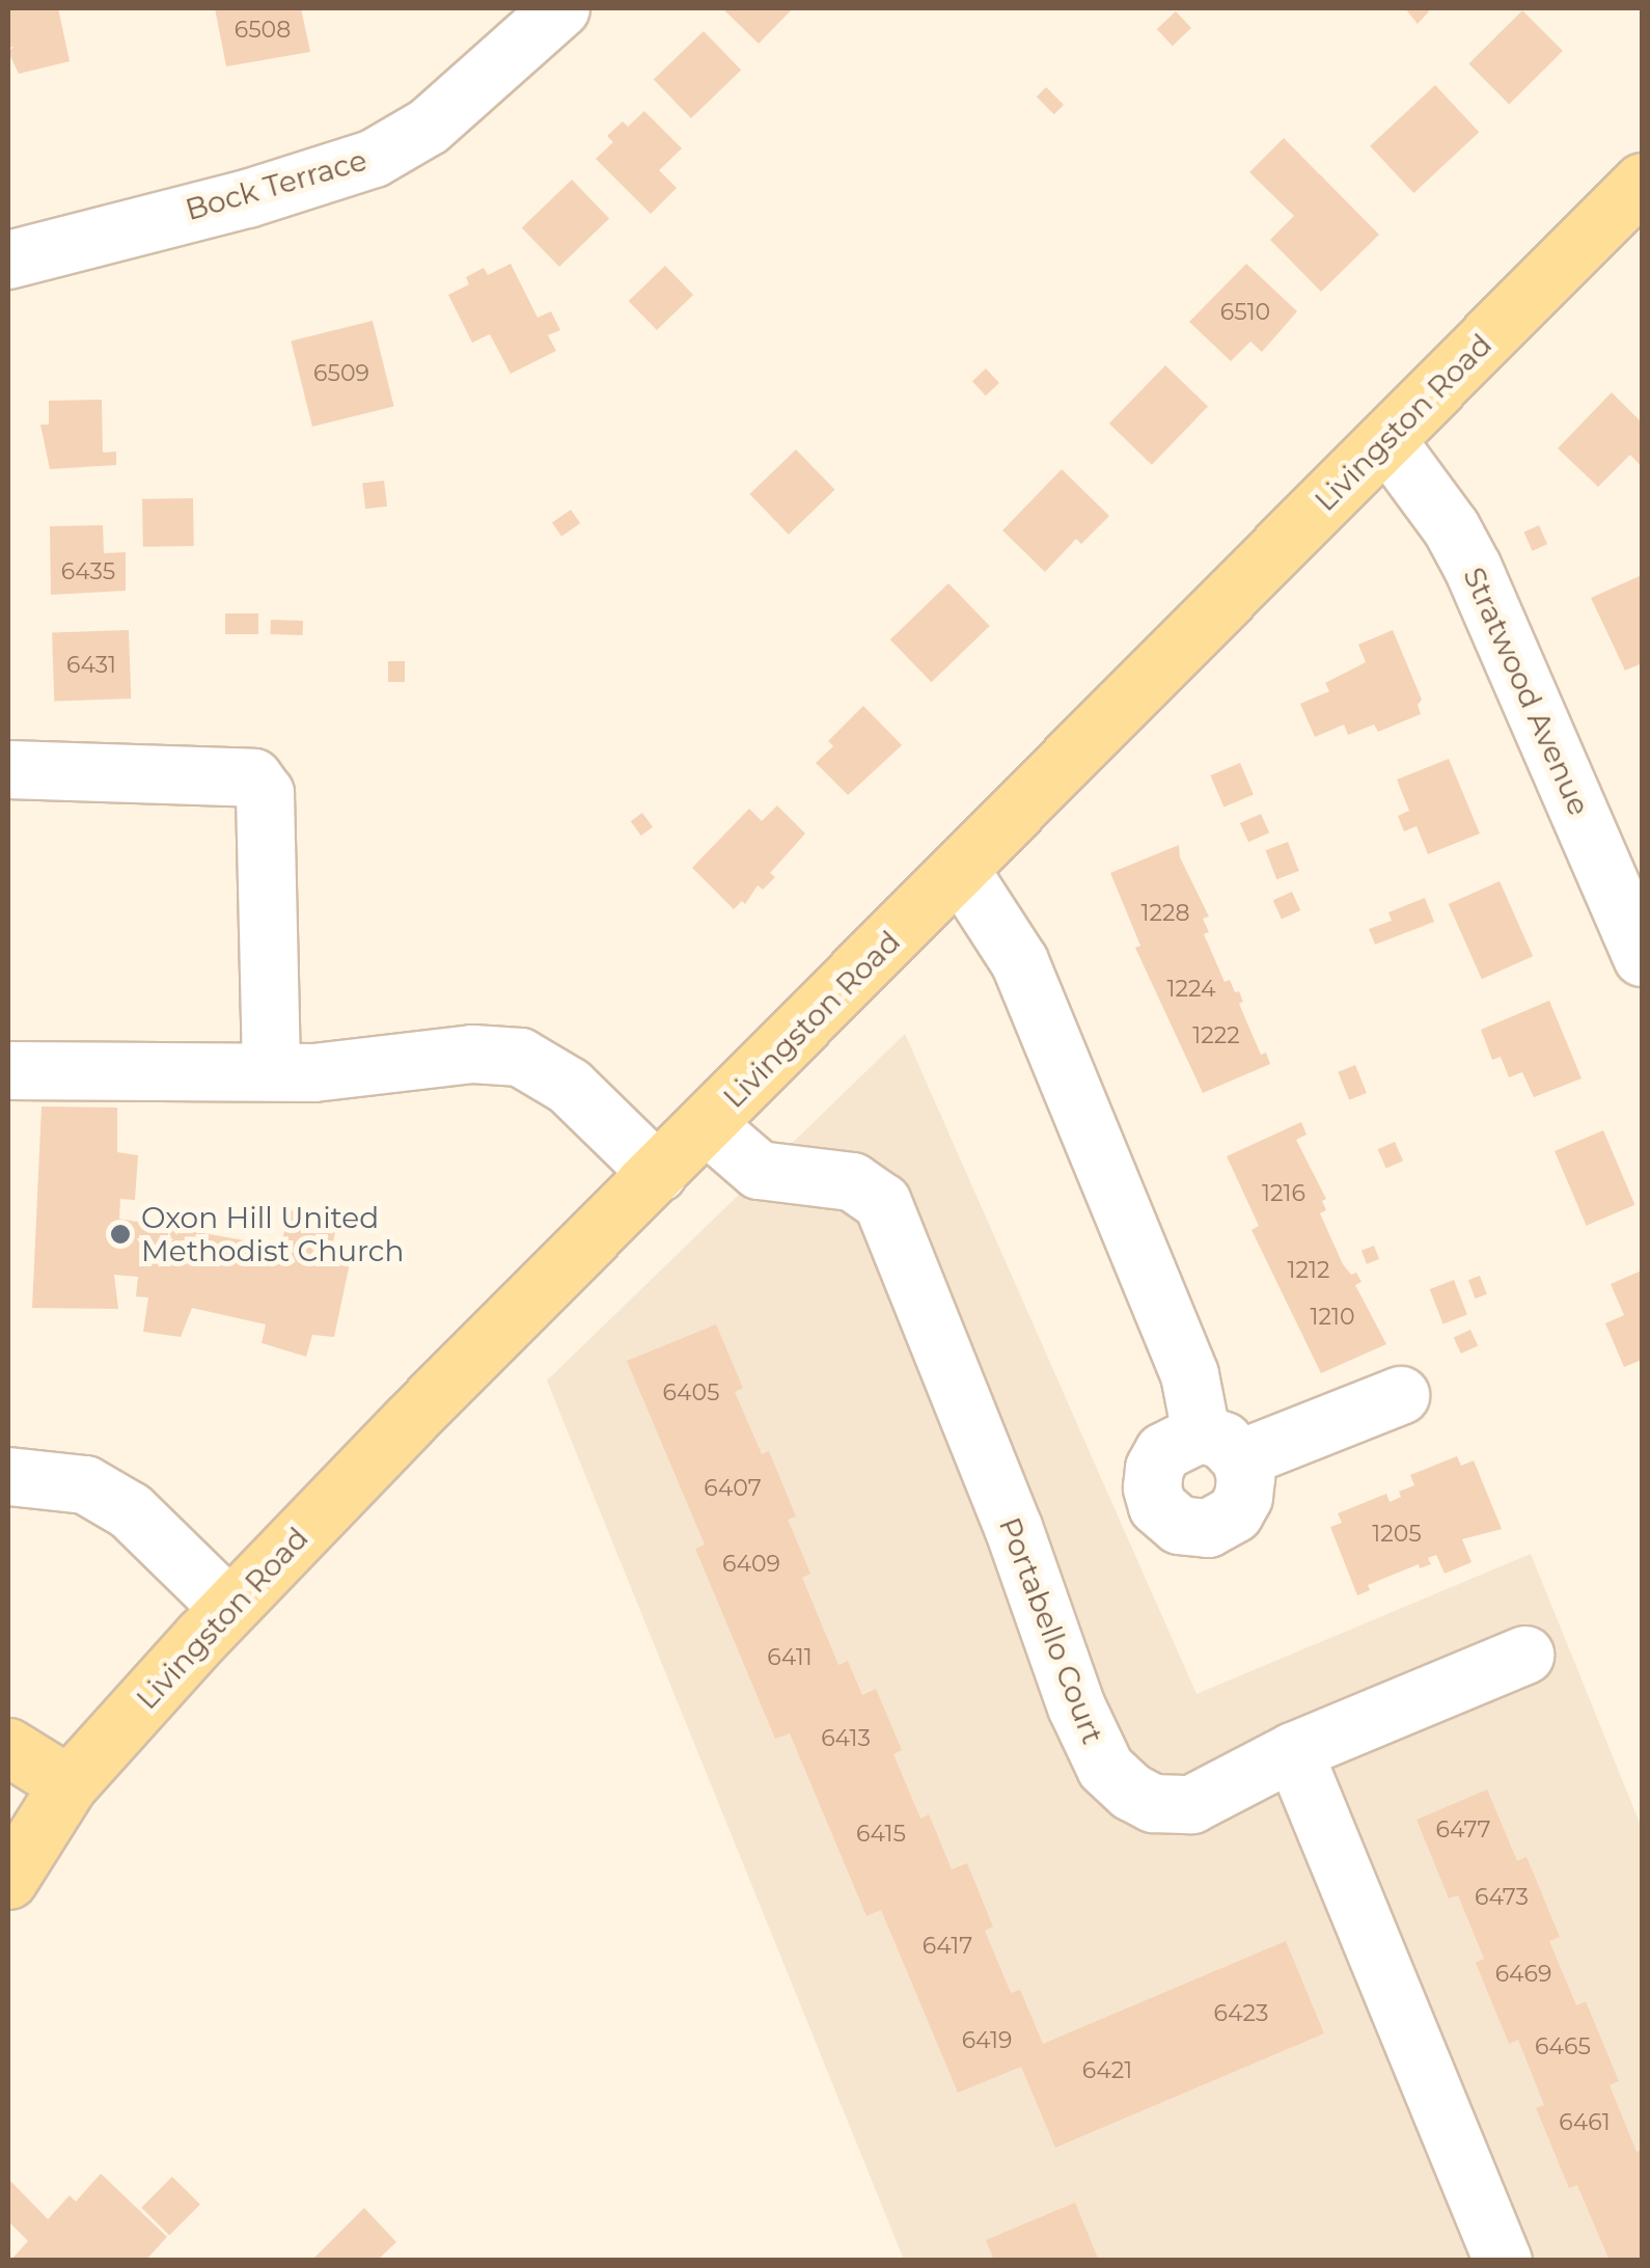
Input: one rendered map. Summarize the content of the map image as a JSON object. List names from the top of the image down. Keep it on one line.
{"streets":{"main road":["Livingston Road"],"street":["Bock Terrace","Stratwood Avenue","Portabello Court"]},"crossings":[["Livingston Road","Stratwood Avenue"],["Livingston Road","Portabello Court"]],"places":["Oxon Hill United Methodist Church"],"house_numbers":["6508","6510","6509","6435","6431","1228","1224","1222","1216","1212","1210","6405","6407","1205","6409","6411","6413","6477","6415","6473","6417","6469","6423","6419","6465","6421","6461"]}
